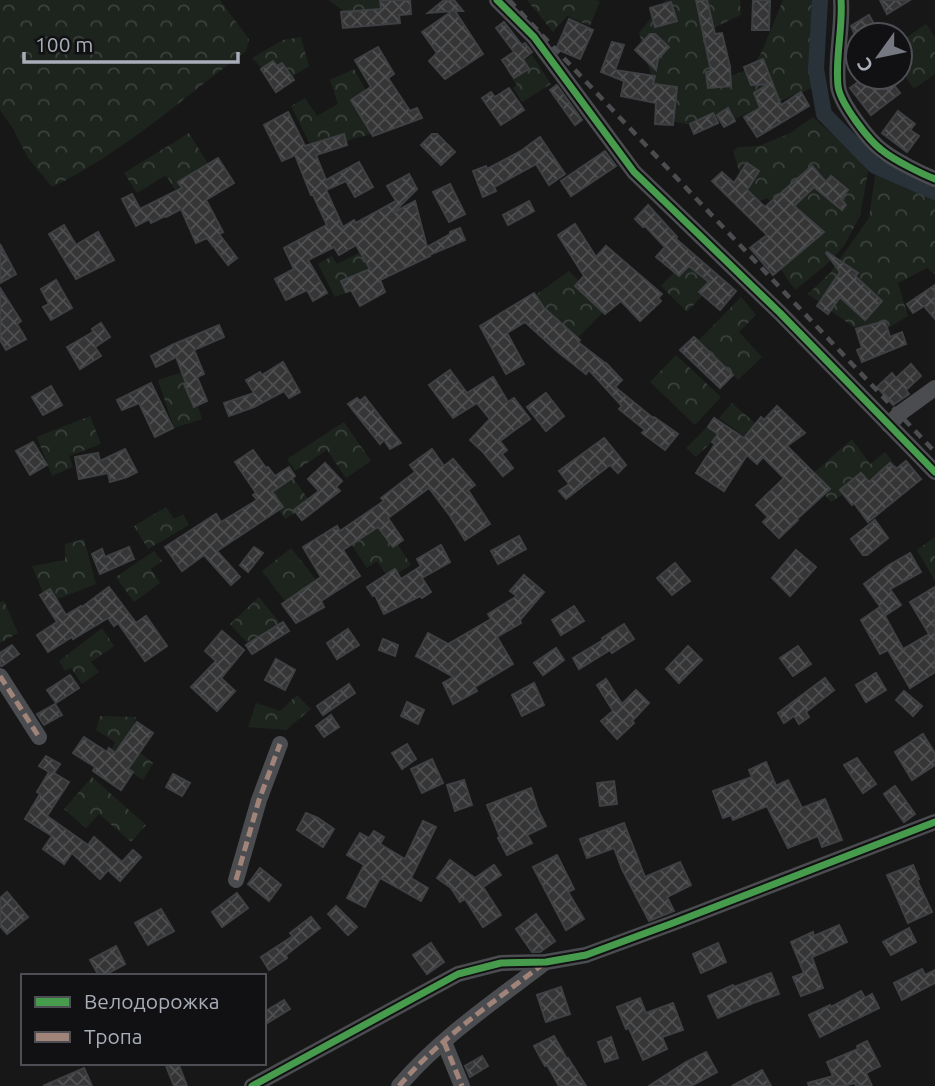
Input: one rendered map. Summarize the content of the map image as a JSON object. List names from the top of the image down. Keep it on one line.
{"legend":["Велодорожка","Тропа"],"scale_bar":"100 m","north":"bottom left"}
